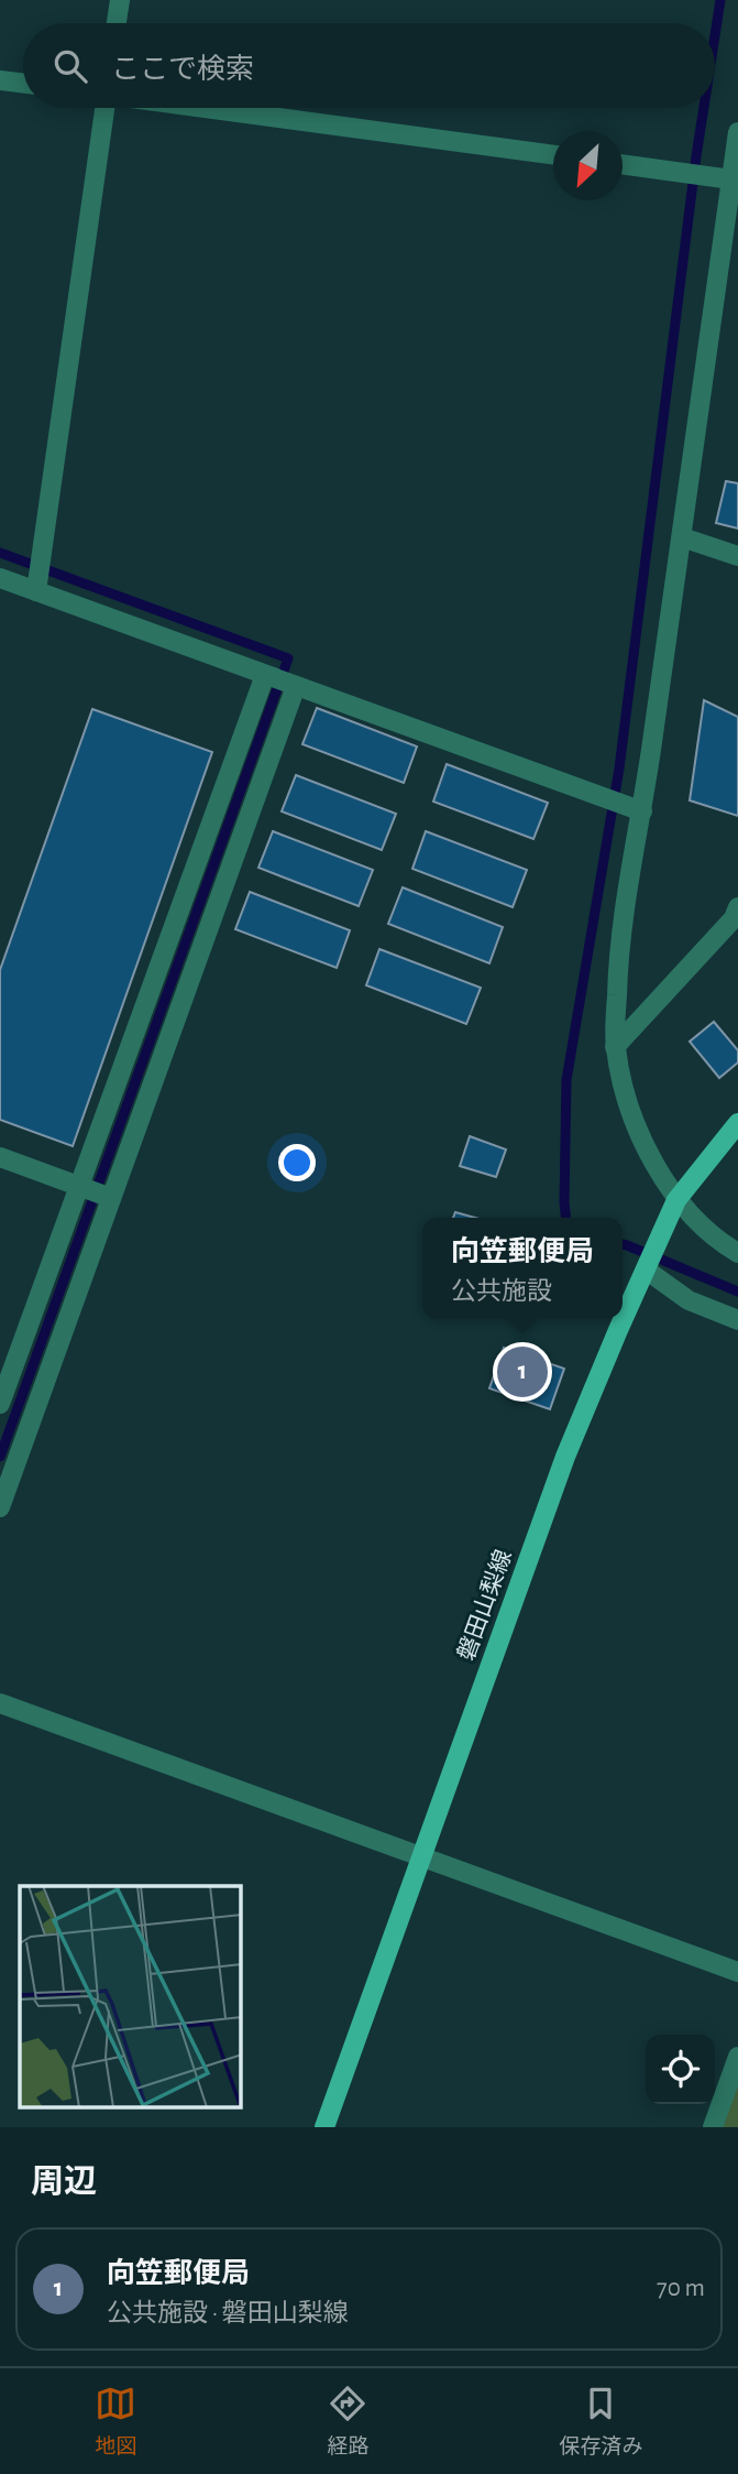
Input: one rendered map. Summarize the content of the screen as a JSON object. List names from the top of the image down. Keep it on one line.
{"streets":{"main road":["磐田山梨線"]},"north":"bottom left","page":{"search":"ここで検索","popup":["向笠郵便局","公共施設"],"pins":"1","heading":"周辺","list":[{"mark":"1","name":"向笠郵便局","note":"公共施設 · 磐田山梨線","value":"70 m"}],"nav":["地図","経路","保存済み"]}}
